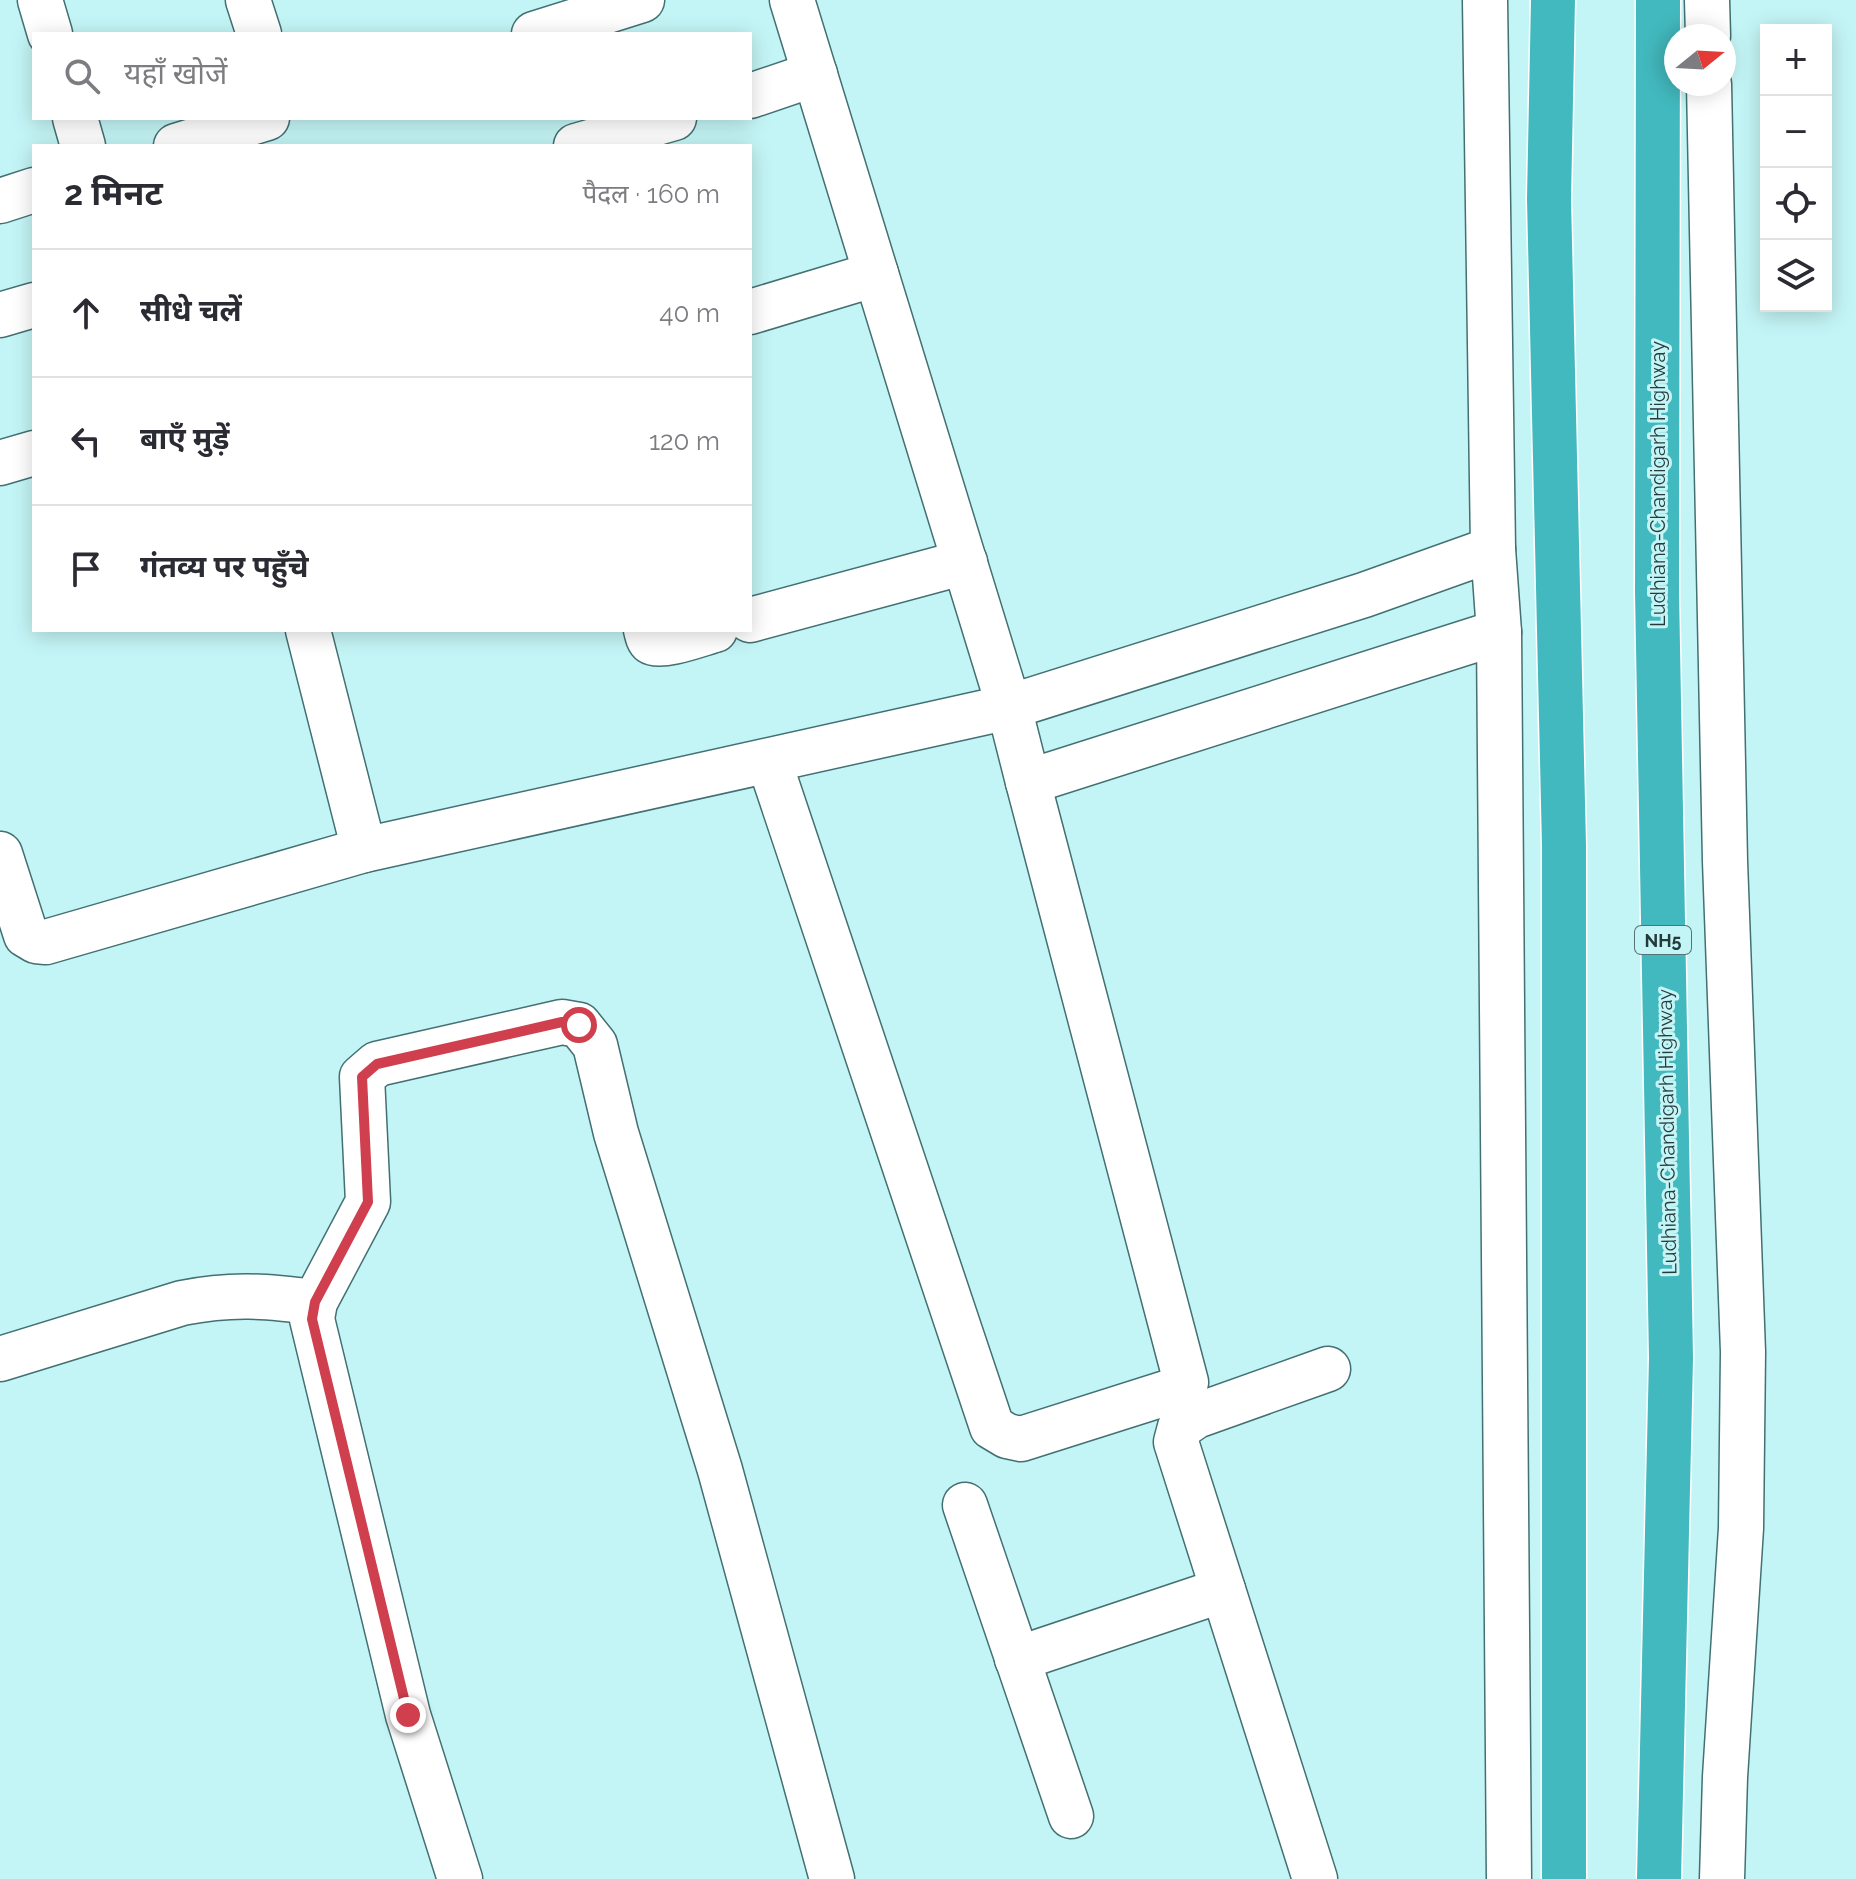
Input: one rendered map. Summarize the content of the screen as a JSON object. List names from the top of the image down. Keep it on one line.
{"streets":{"highway":["Ludhiana-Chandigarh Highway","NH5"]},"north":"right","page":{"map_buttons":["+","−"],"search":"यहाँ खोजें","heading":["2 मिनट","पैदल · 160 m"],"list":[["सीधे चलें","40 m"],["बाएँ मुड़ें","120 m"],"गंतव्य पर पहुँचे"]}}
